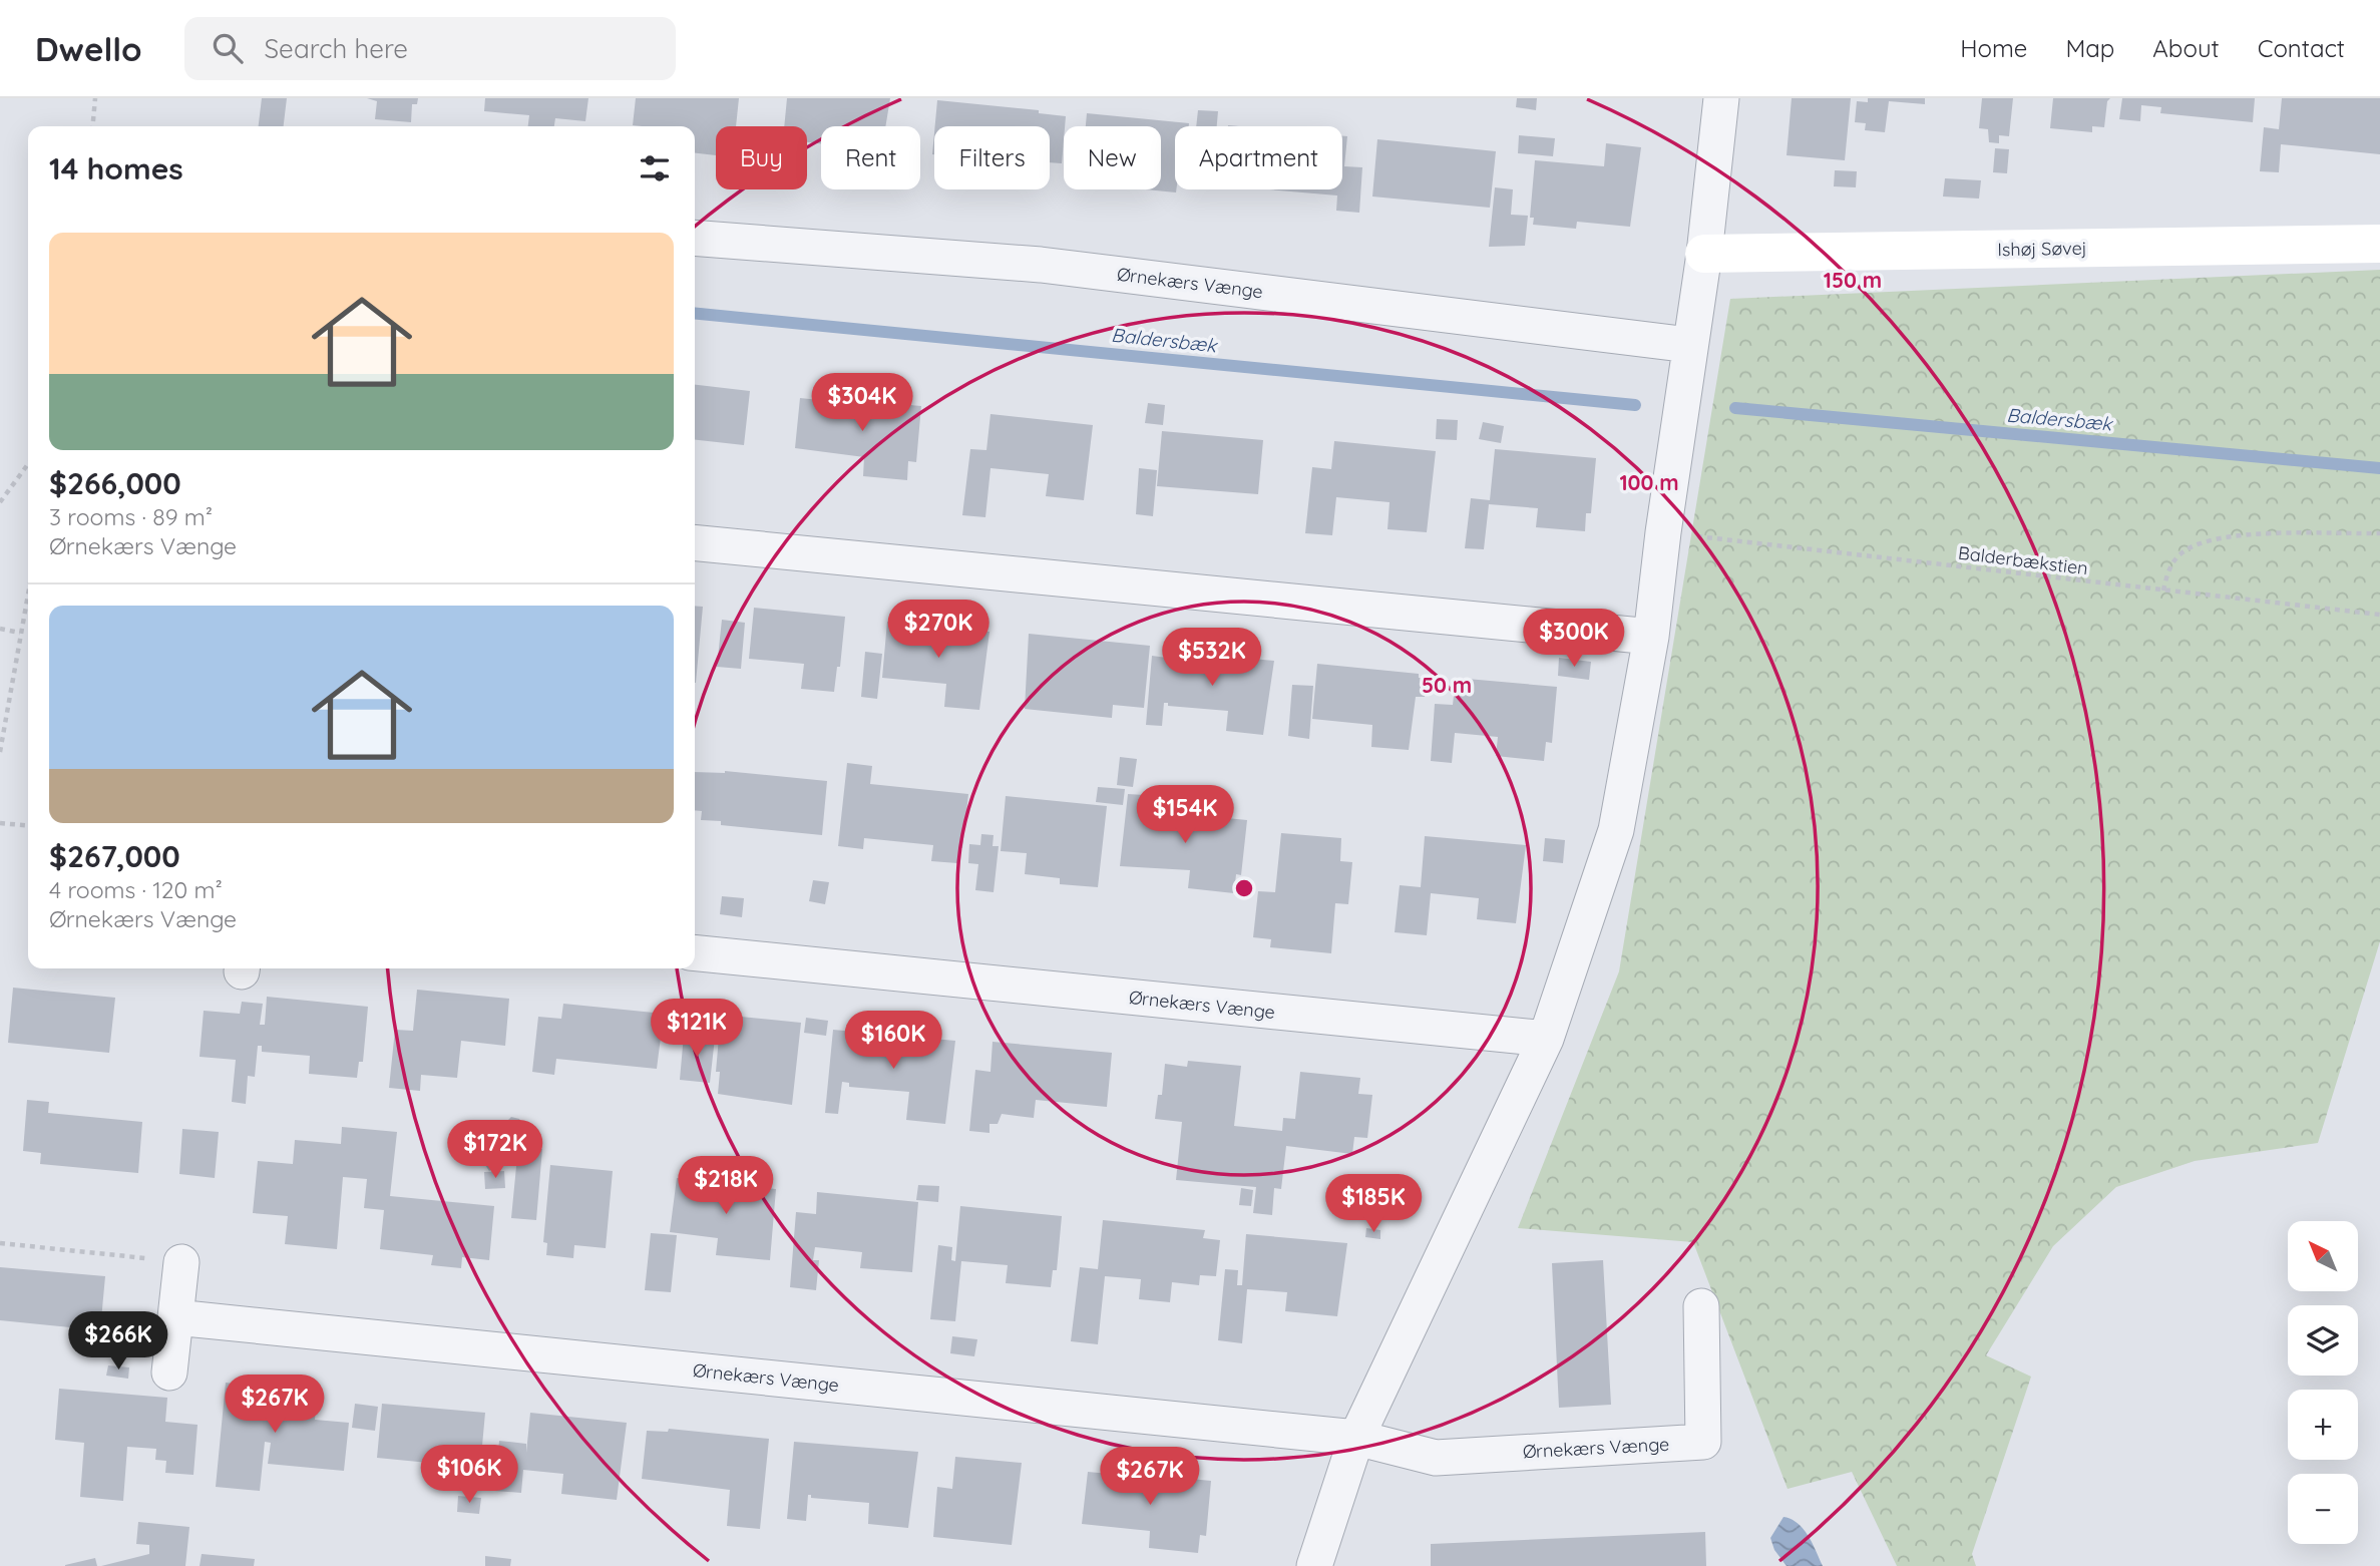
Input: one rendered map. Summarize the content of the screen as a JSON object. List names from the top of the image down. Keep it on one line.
{"streets":{"street":["Ishøj Søvej","Ørnekærs Vænge"],"path":["Balderbækstien"]},"water":["Baldersbæk"],"north":"top left","page":{"header":"Dwello","search":"Search here","nav":["Home","Map","About","Contact"],"chip":["Buy","Rent","Filters","New","Apartment"],"heading":"14 homes","list":[{"name":"$266,000","note":"3 rooms · 89 m² · Ørnekærs Vænge"},{"name":"$267,000","note":"4 rooms · 120 m² · Ørnekærs Vænge"}],"price":["$304K","$270K","$300K","$532K","$154K","$121K","$160K","$172K","$218K","$185K","$266K","$267K","$106K","$267K"],"map_buttons":["+","−"]},"rings":["150 m","100 m","50 m"]}
